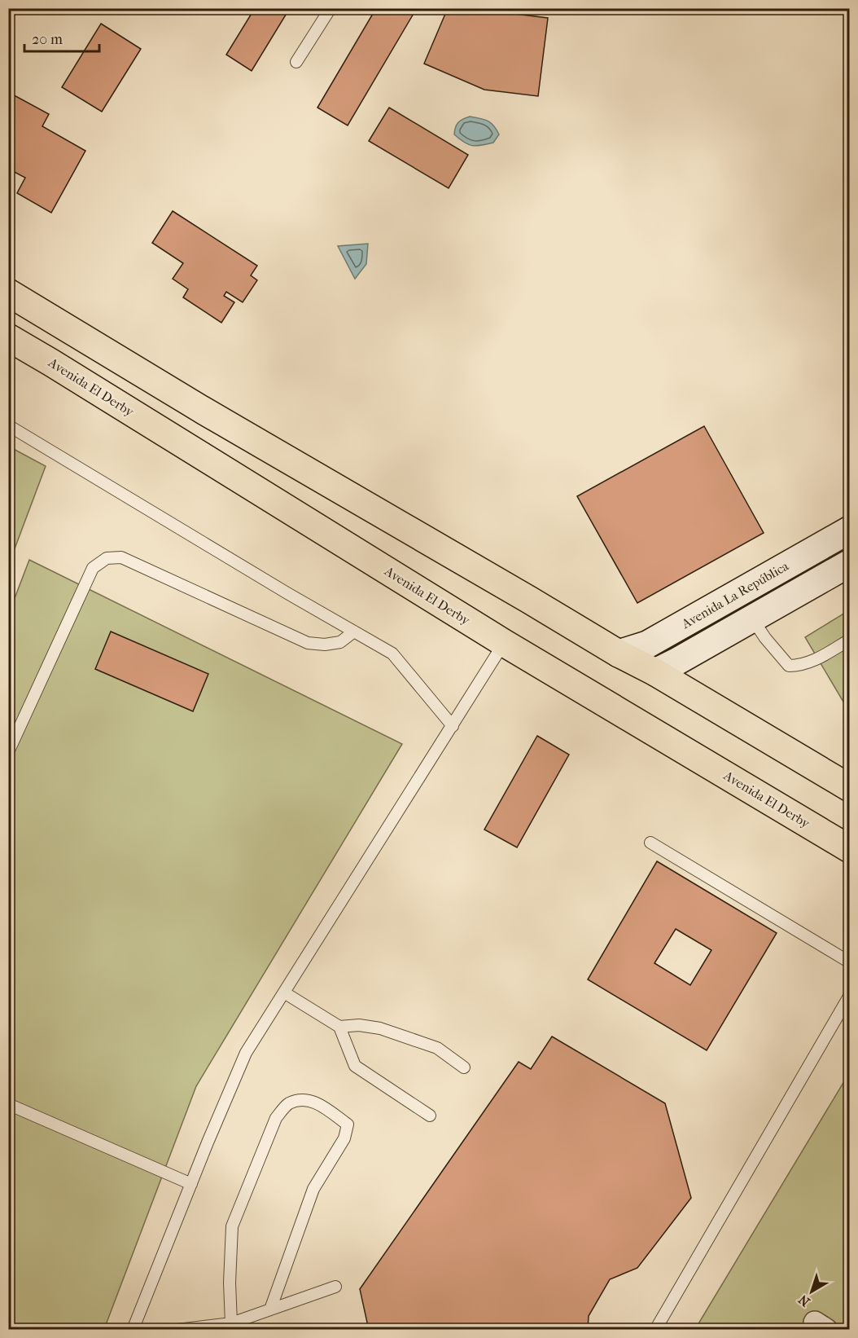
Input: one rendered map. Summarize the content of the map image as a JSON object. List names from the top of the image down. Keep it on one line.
{"streets":{"main road":["Avenida El Derby"],"street":["Avenida La República"]},"scale_bar":"20 m","north":"bottom left"}
